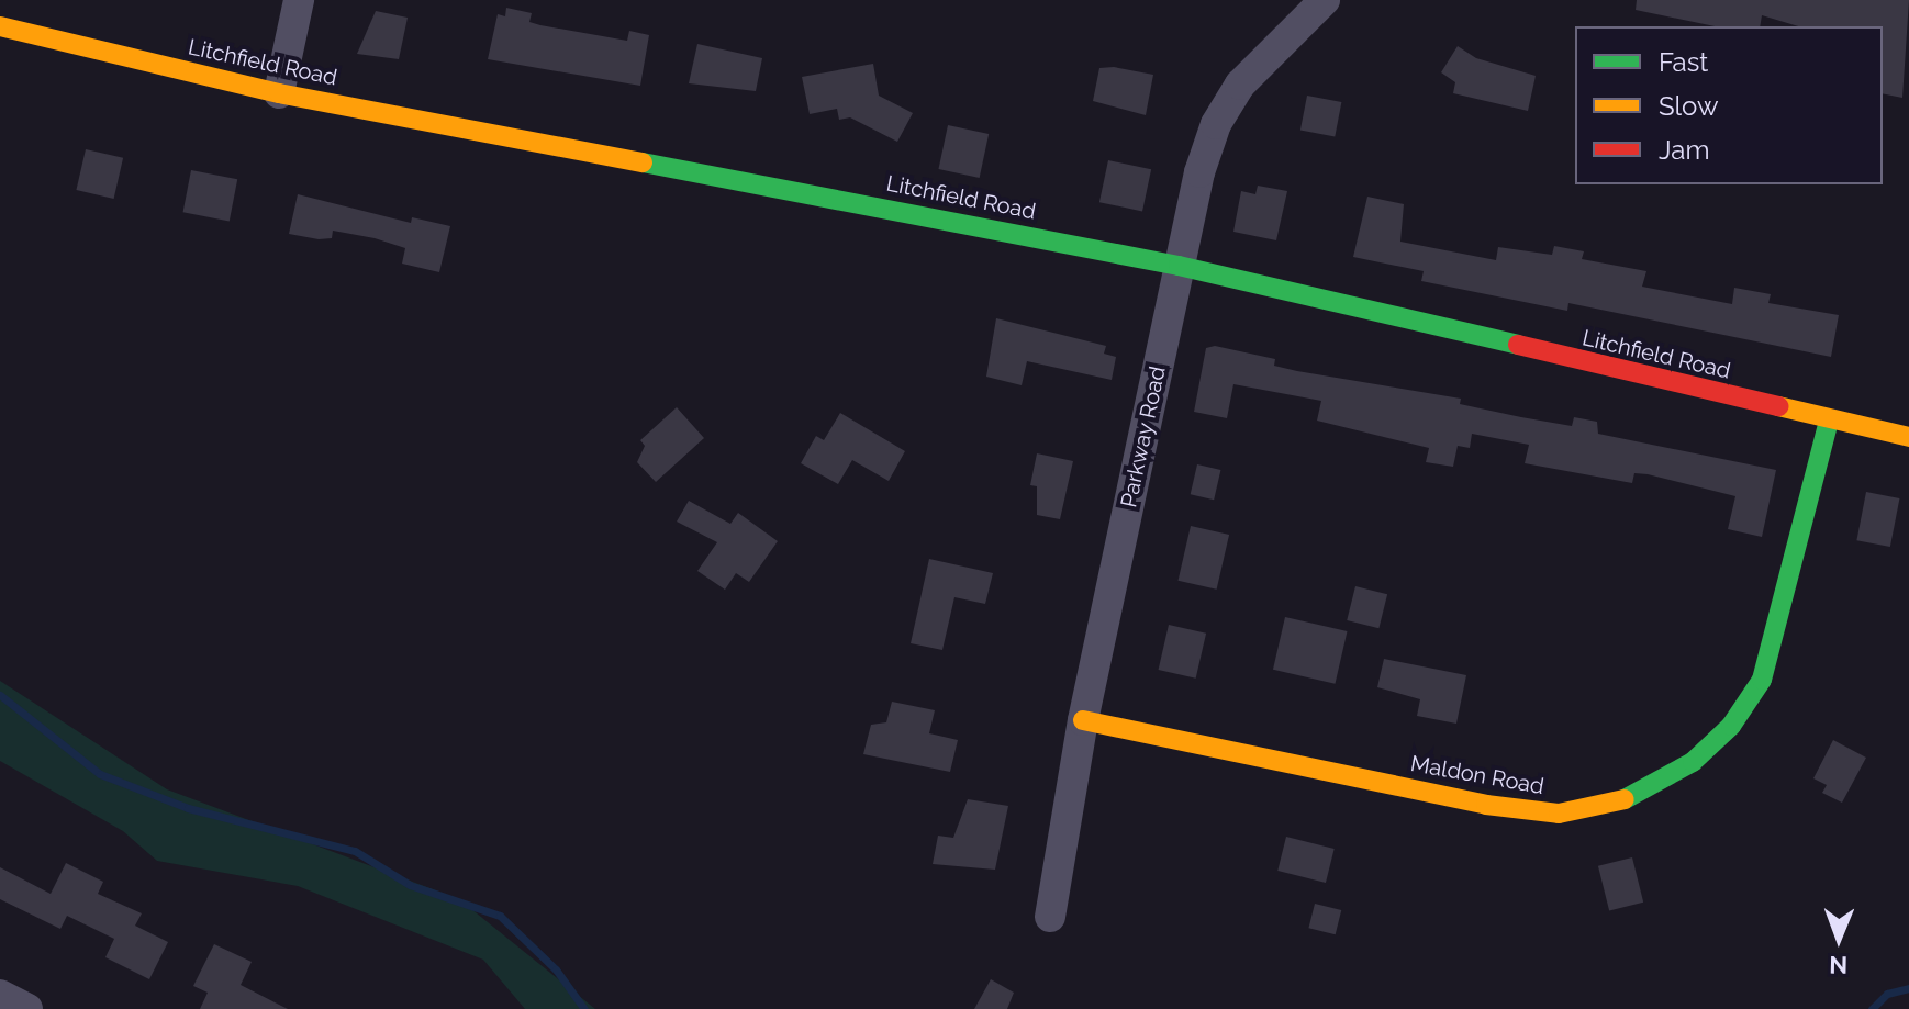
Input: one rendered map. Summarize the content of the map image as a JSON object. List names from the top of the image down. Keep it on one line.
{"streets":{"street":["Litchfield Road","Parkway Road","Maldon Road"]},"crossings":[["Litchfield Road","Parkway Road"],["Litchfield Road","Maldon Road"],["Parkway Road","Maldon Road"]],"legend":["Fast","Slow","Jam"],"north":"bottom"}
